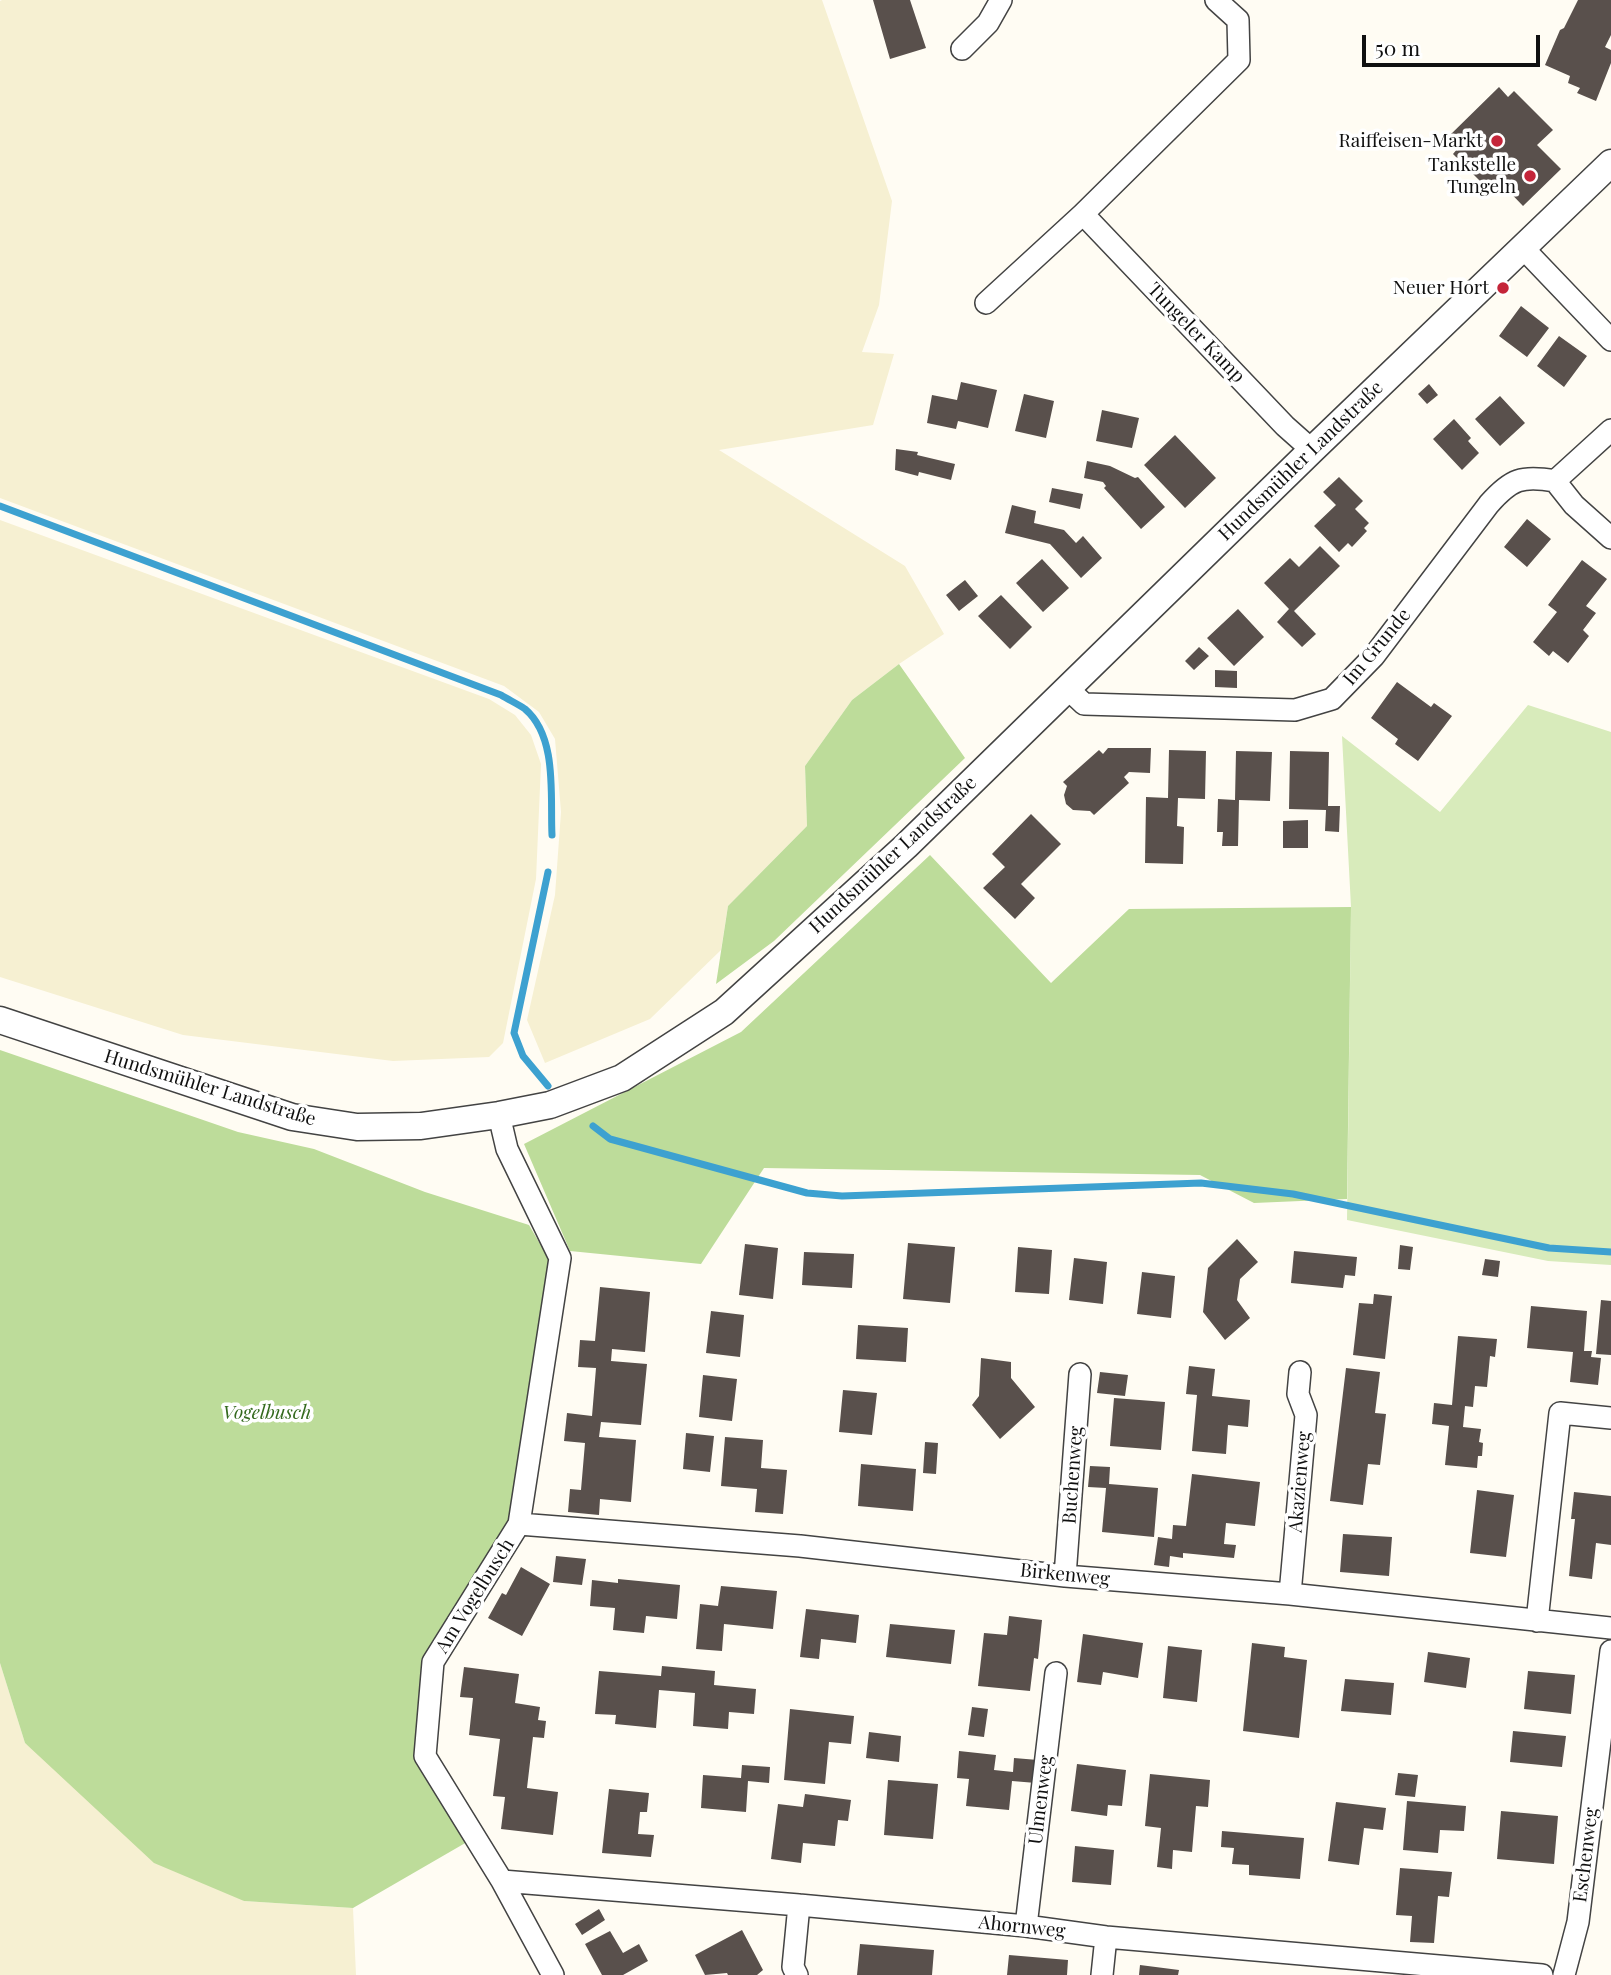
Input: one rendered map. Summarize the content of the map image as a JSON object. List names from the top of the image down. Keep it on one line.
{"streets":{"street":["Tungeler Kamp","Hundsmühler Landstraße","Im Grunde","Buchenweg","Akazienweg","Birkenweg","Am Vogelbusch","Ulmenweg","Eschenweg","Ahornweg"]},"crossings":[["Tungeler Kamp","Hundsmühler Landstraße"],["Hundsmühler Landstraße","Im Grunde"],["Hundsmühler Landstraße","Am Vogelbusch"],["Buchenweg","Birkenweg"],["Akazienweg","Birkenweg"],["Birkenweg","Am Vogelbusch"],["Am Vogelbusch","Ahornweg"],["Ulmenweg","Ahornweg"]],"parks":["Vogelbusch"],"places":["Raiffeisen-Markt","Tankstelle Tungeln","Neuer Hort"],"scale_bar":"50 m"}
